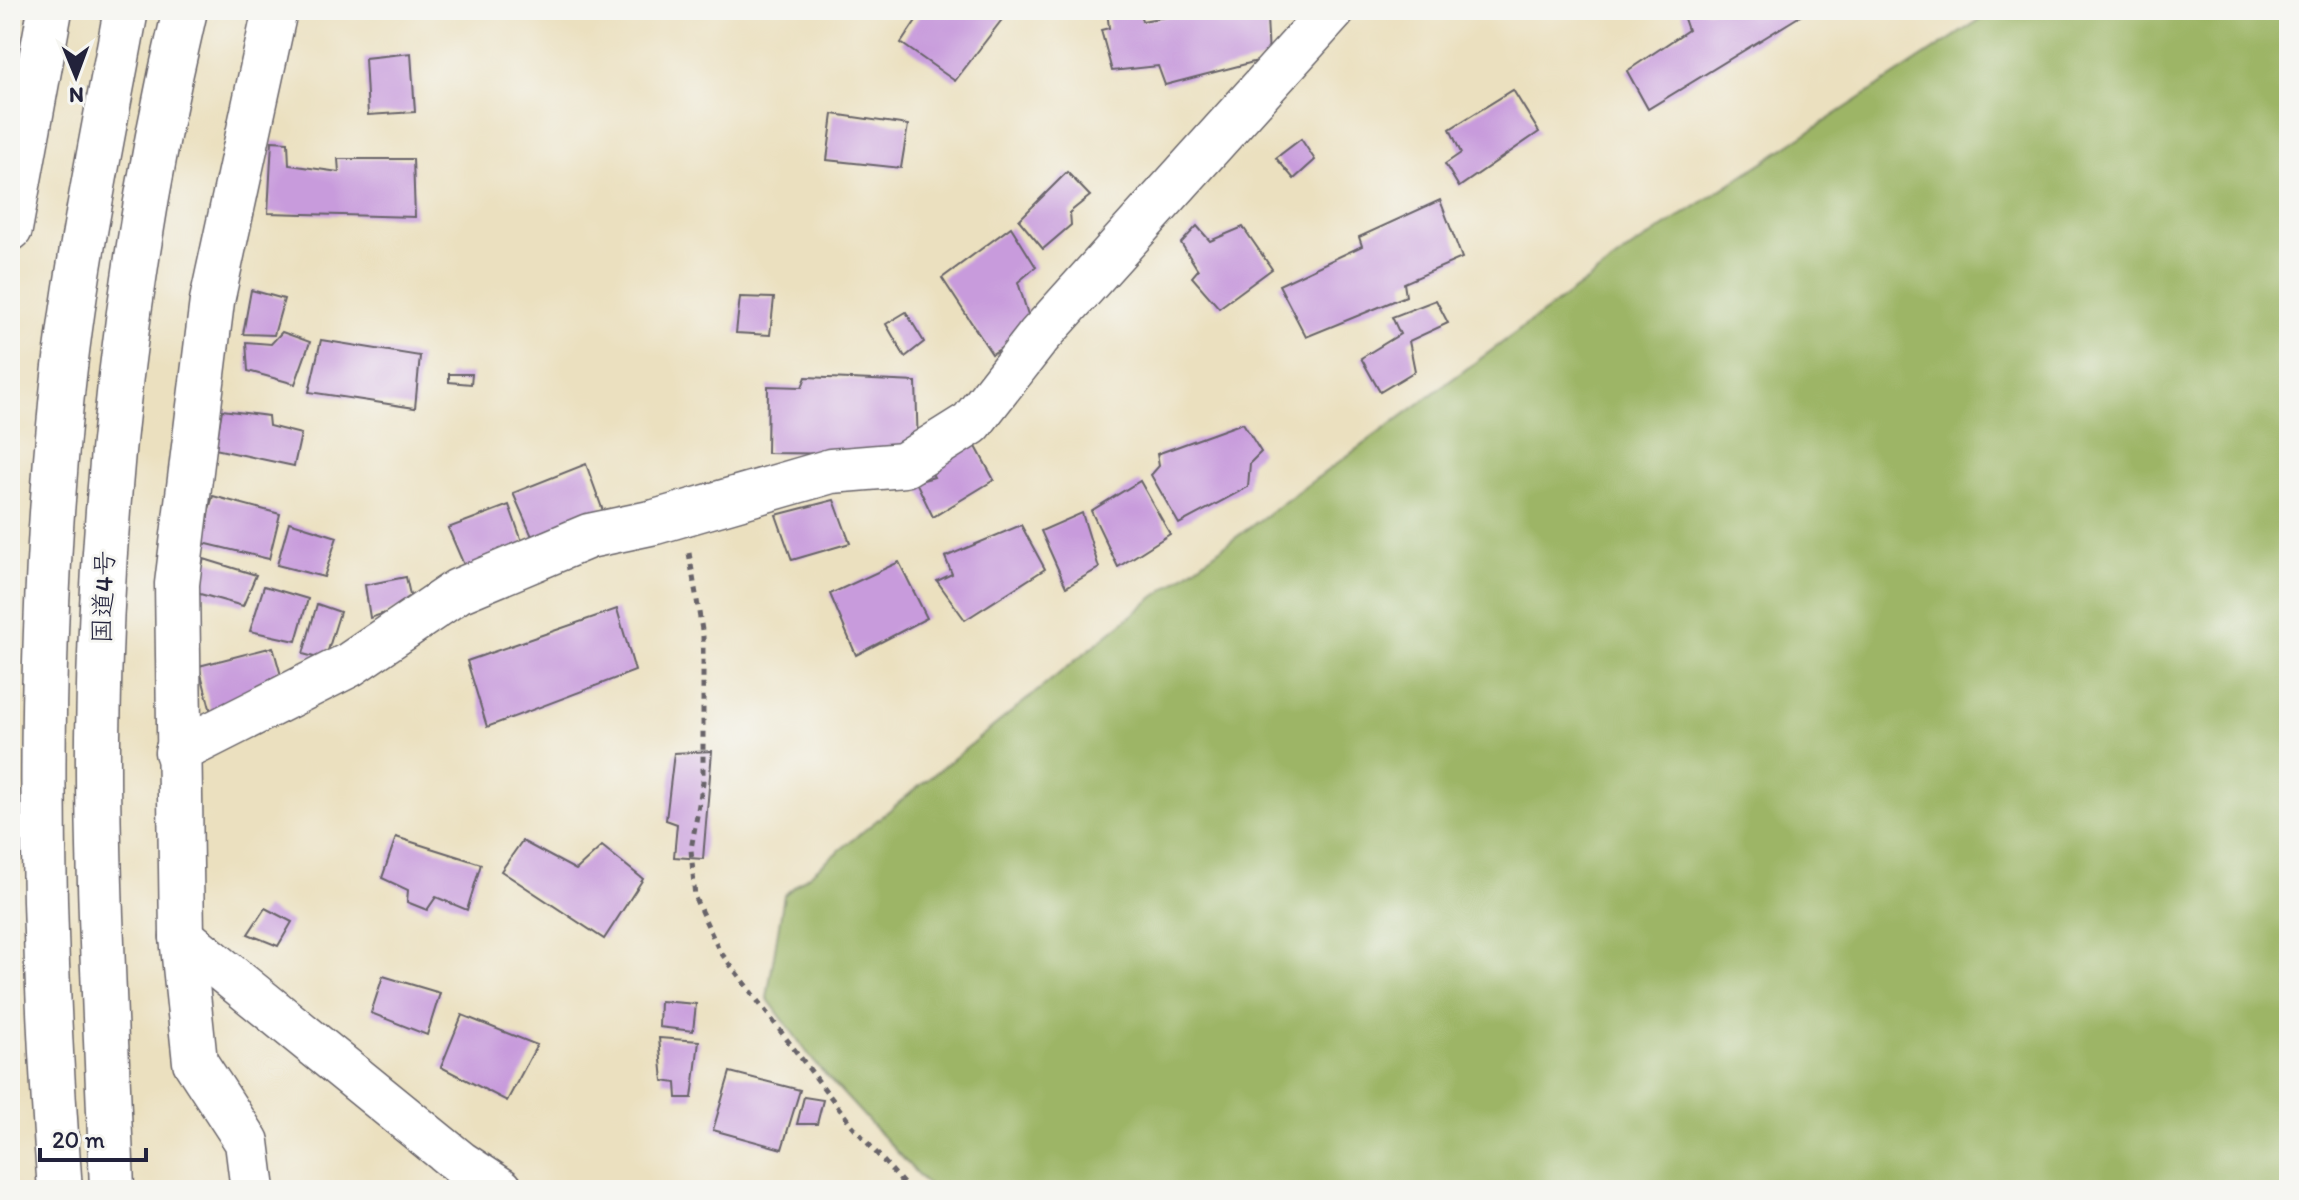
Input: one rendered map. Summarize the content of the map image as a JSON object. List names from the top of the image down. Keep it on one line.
{"streets":{"main road":["国道4号"]},"scale_bar":"20 m","north":"bottom"}
